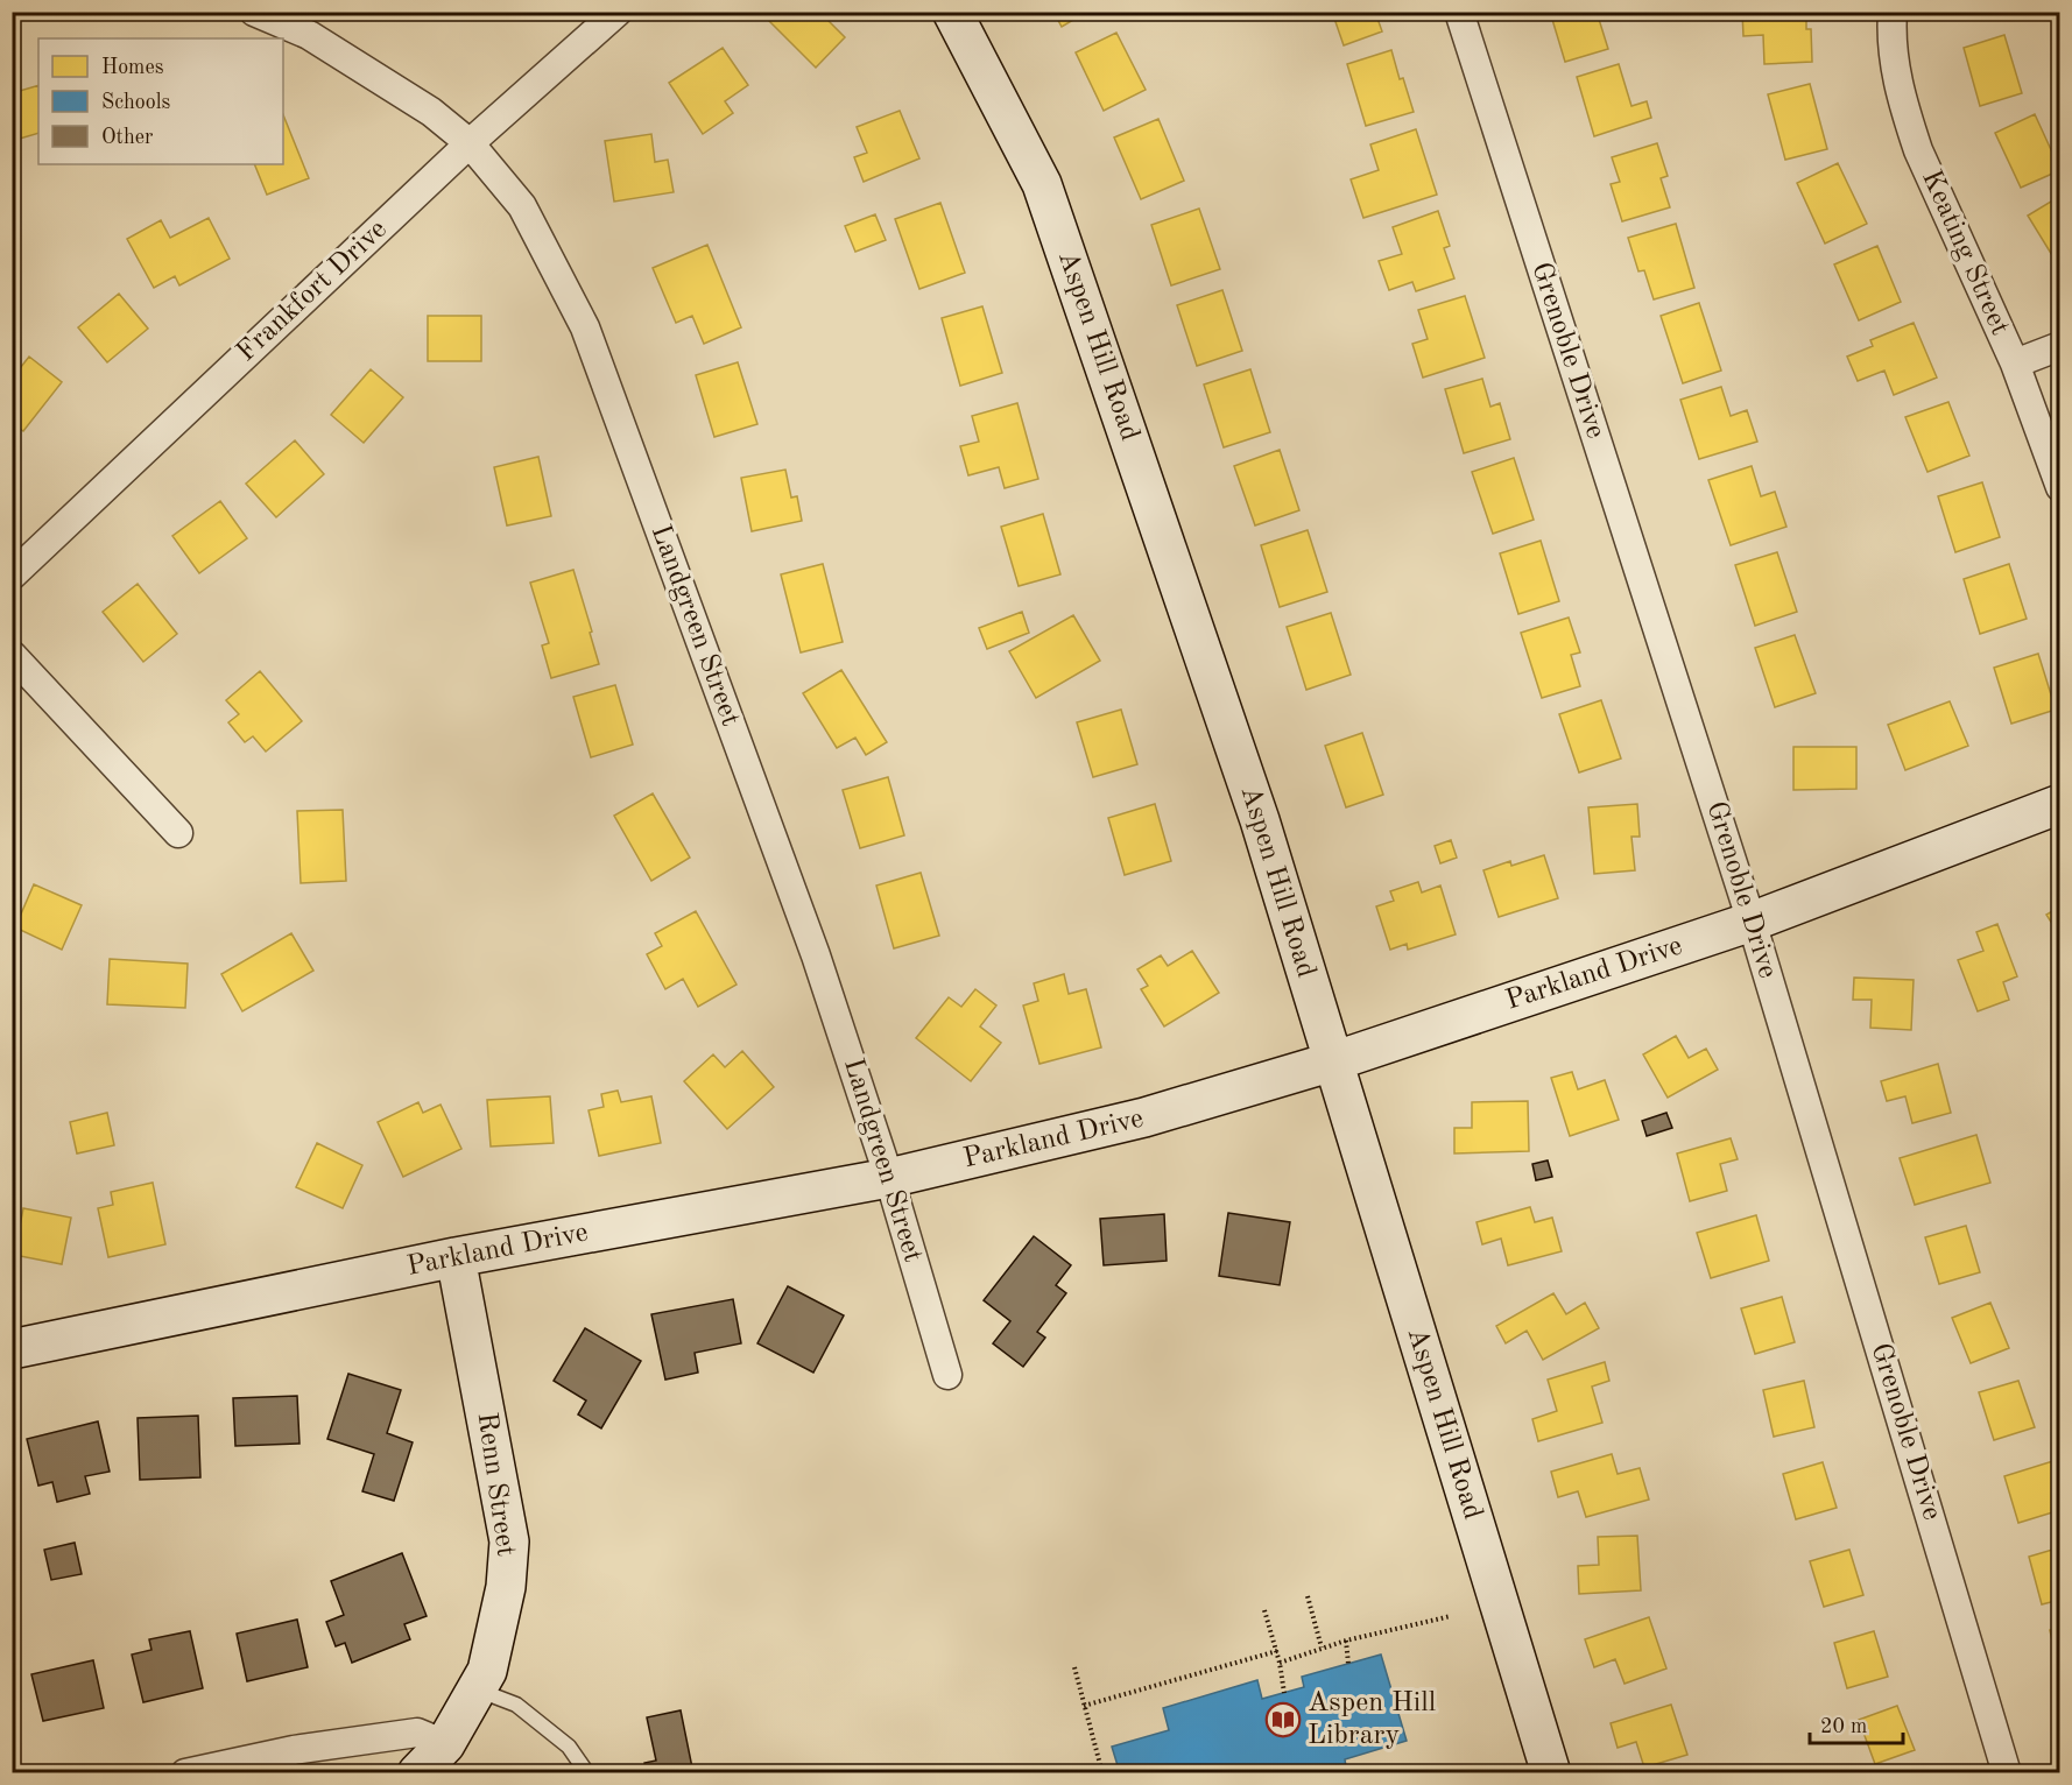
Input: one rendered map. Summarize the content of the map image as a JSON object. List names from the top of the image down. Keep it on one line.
{"streets":{"street":["Keating Street","Frankfort Drive","Aspen Hill Road","Grenoble Drive","Landgreen Street","Parkland Drive","Renn Street"]},"crossings":[["Frankfort Drive","Landgreen Street"],["Aspen Hill Road","Parkland Drive"],["Grenoble Drive","Parkland Drive"],["Landgreen Street","Parkland Drive"],["Parkland Drive","Renn Street"]],"places":{"library":["Aspen Hill Library"]},"legend":["Homes","Schools","Other"],"scale_bar":"20 m"}
